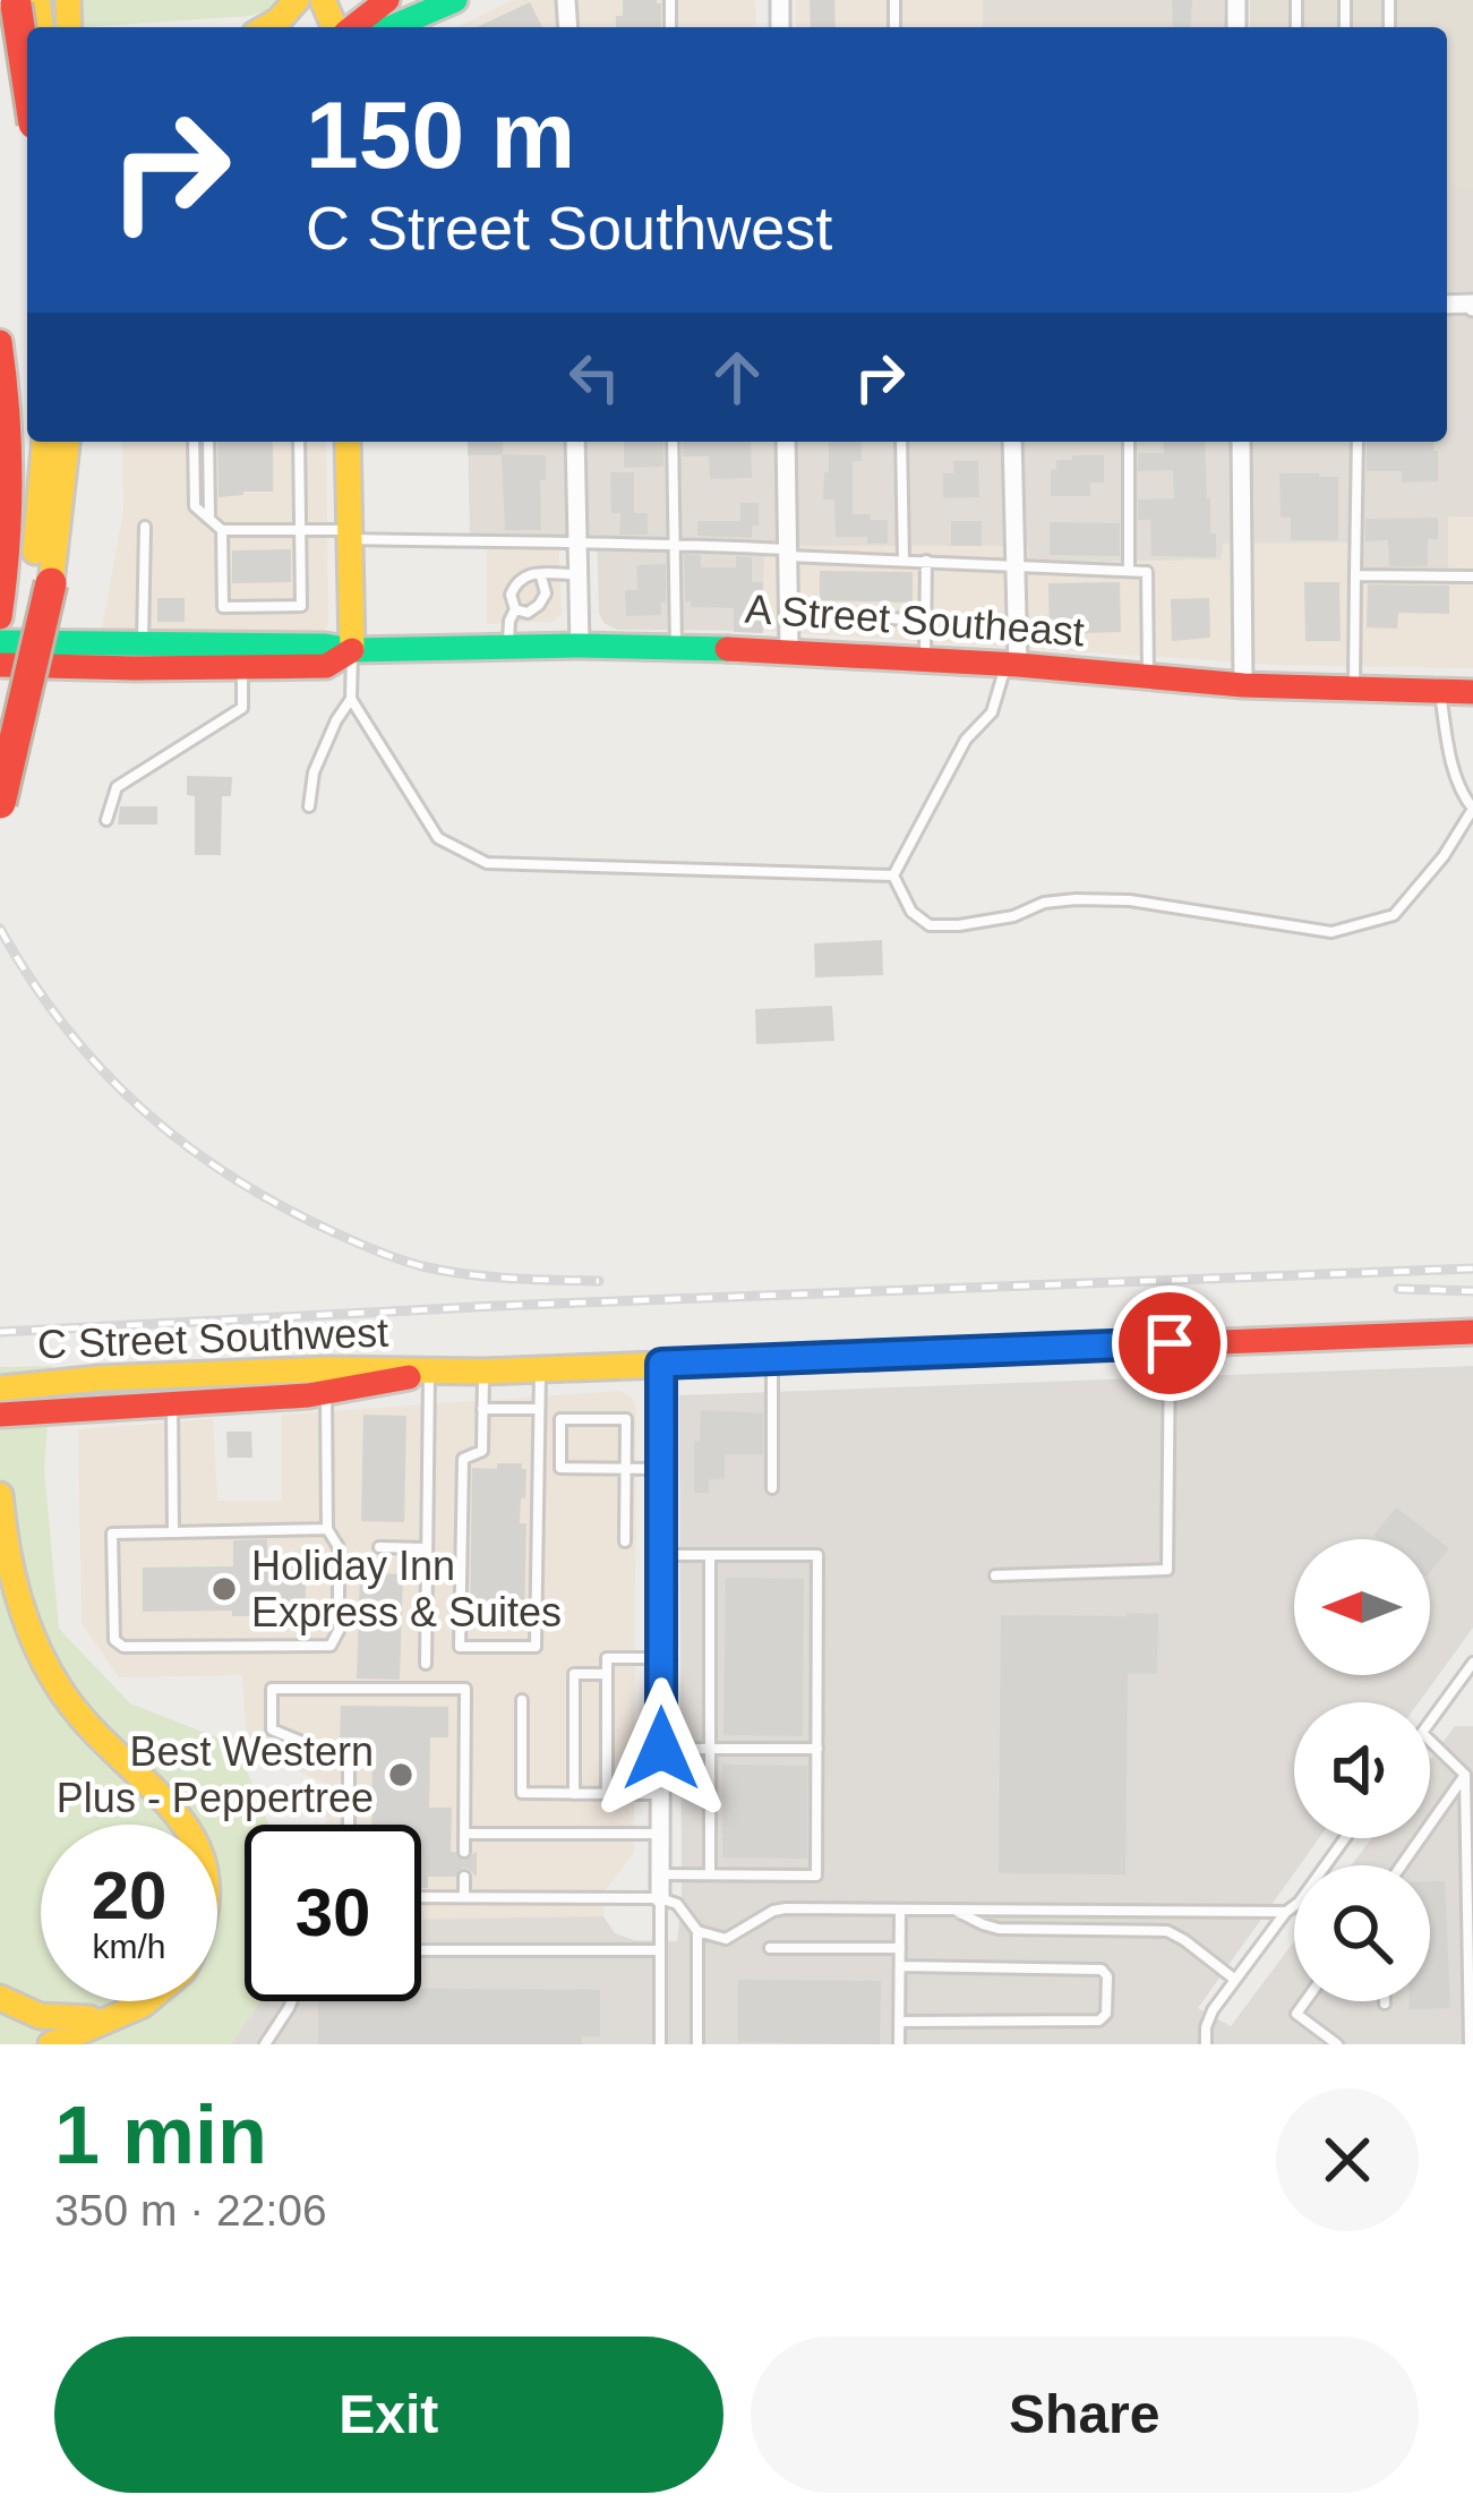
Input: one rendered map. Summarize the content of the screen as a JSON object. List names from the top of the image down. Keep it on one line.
{"streets":{"main road":["A Street Southeast","C Street Southwest"]},"places":["Holiday Inn Express & Suites","Best Western Plus - Peppertree"],"north":"left","page":{"turn":["150 m","C Street Southwest"],"speed":"20 km/h","limit":"30","heading":["1 min","350 m · 22:06"],"buttons":["Exit","Share"]}}
